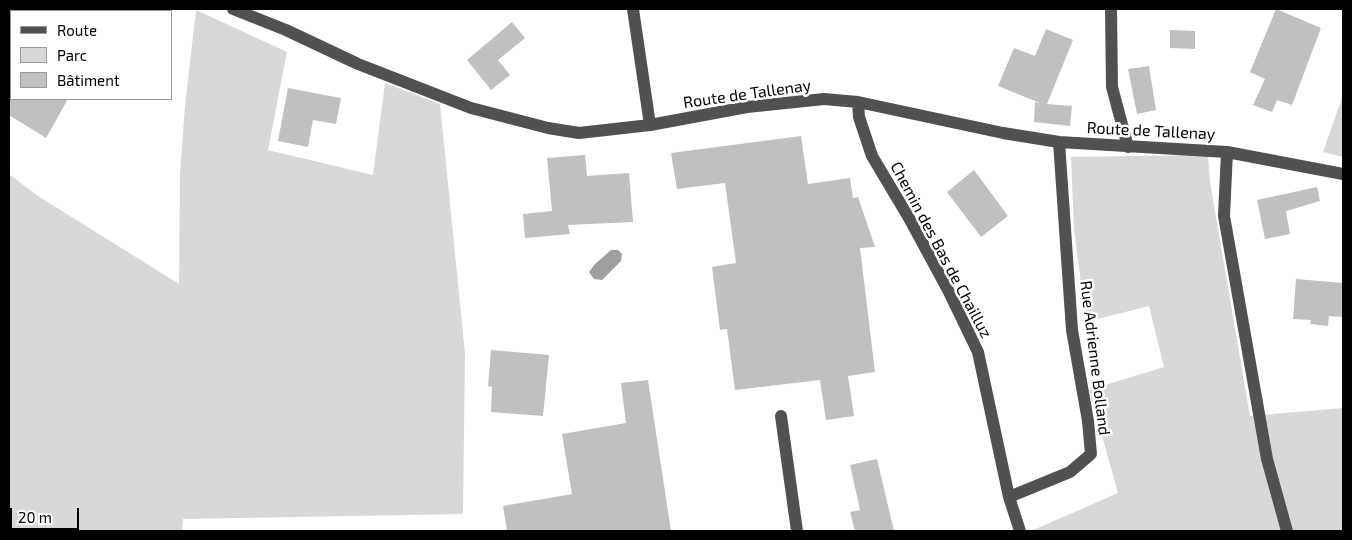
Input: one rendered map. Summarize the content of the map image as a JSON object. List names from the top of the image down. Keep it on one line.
{"streets":{"street":["Route de Tallenay","Chemin des Bas de Chailluz","Rue Adrienne Bolland"]},"crossings":[["Route de Tallenay","Chemin des Bas de Chailluz"],["Route de Tallenay","Rue Adrienne Bolland"],["Chemin des Bas de Chailluz","Rue Adrienne Bolland"]],"legend":["Route","Parc","Bâtiment"],"scale_bar":"20 m"}
